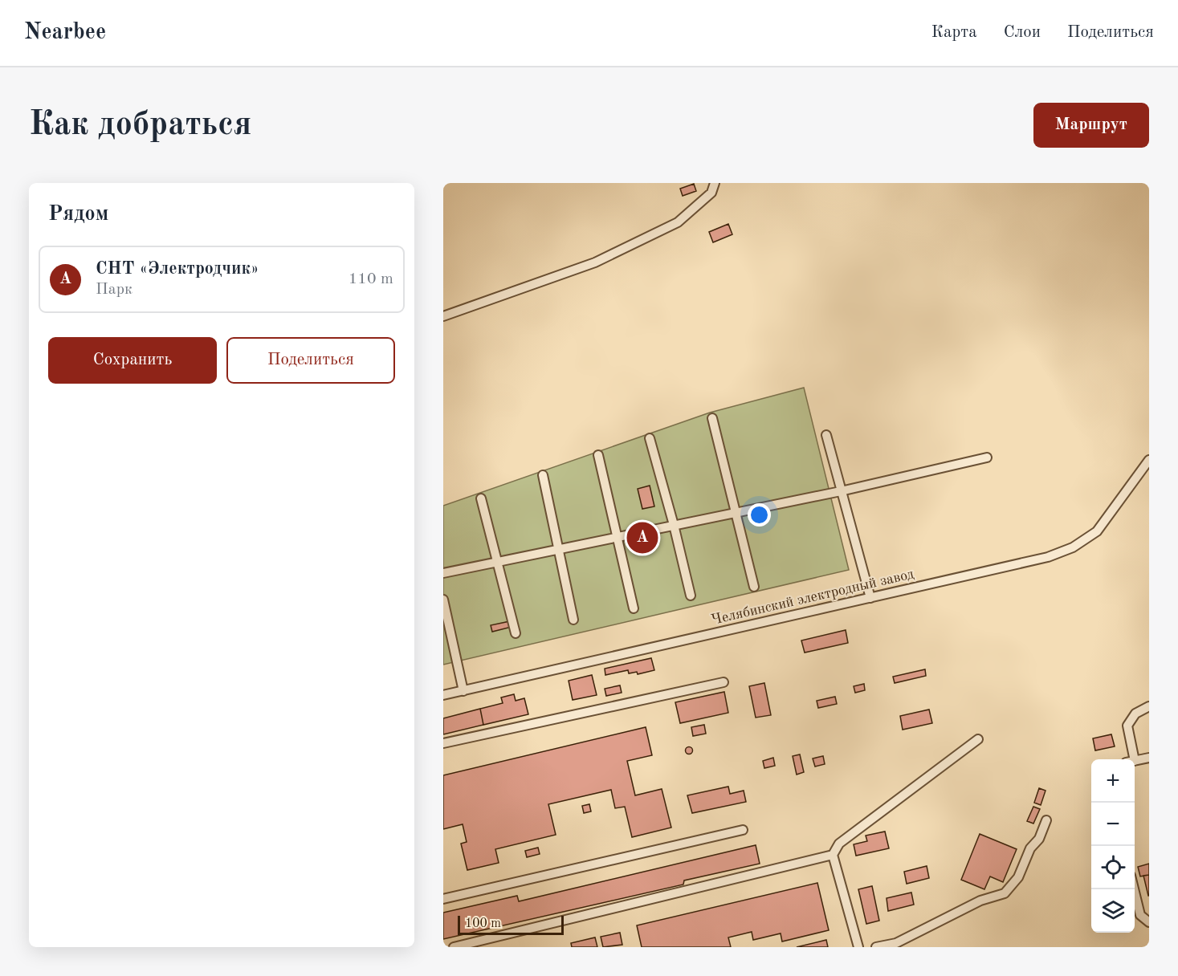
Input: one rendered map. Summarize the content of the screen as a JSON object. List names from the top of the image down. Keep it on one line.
{"streets":{"street":["Челябинский электродный завод"]},"scale_bar":"100 m","page":{"header":"Nearbee","nav":["Карта","Слои","Поделиться"],"buttons":["Маршрут",["Сохранить","Поделиться"]],"title":"Как добраться","heading":"Рядом","list":[{"mark":"A","name":"СНТ «Электродчик»","note":"Парк","value":"110 m"}],"pins":"A","map_buttons":["+","−"],"scale":"100 m"}}
